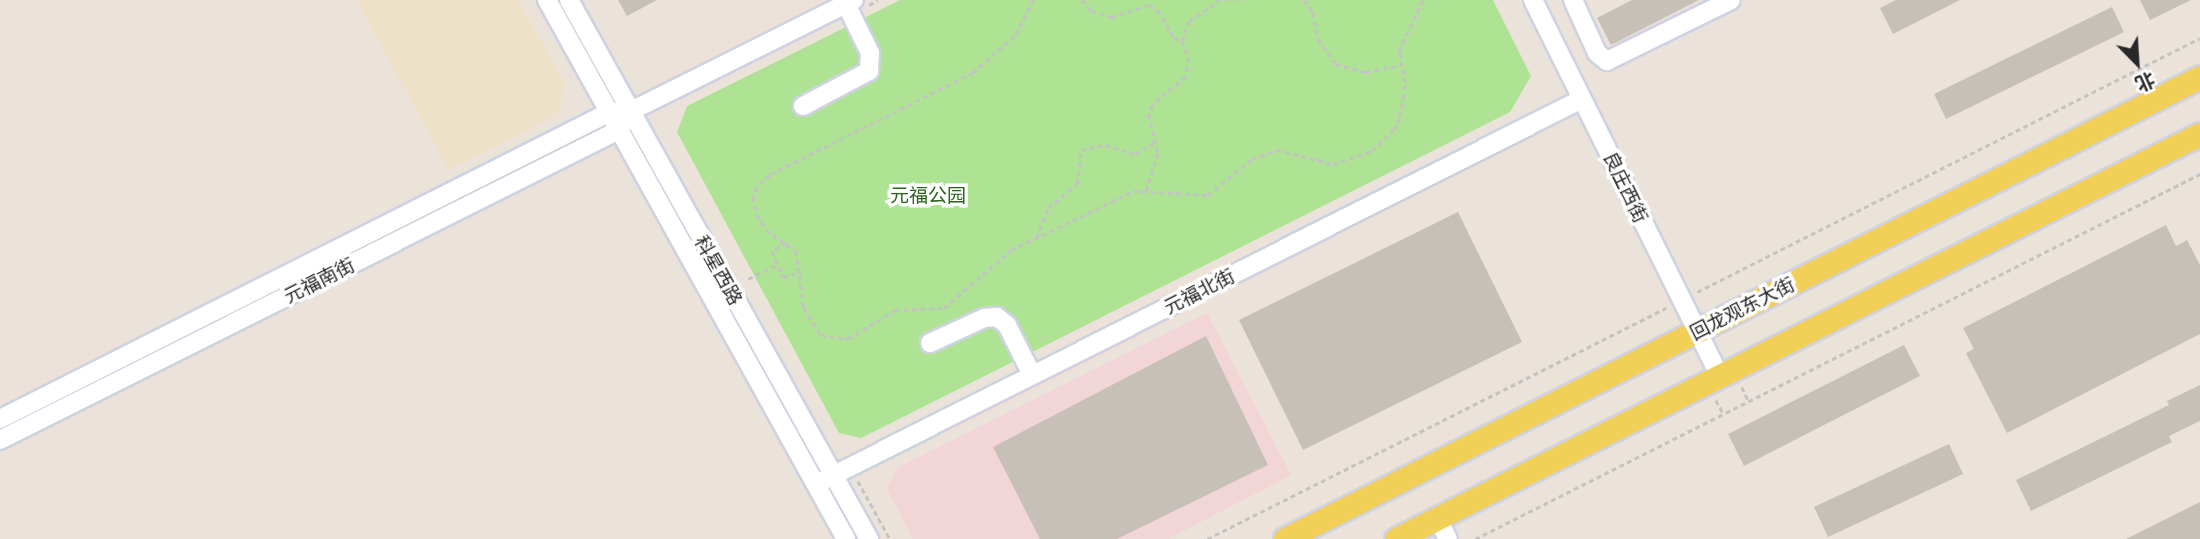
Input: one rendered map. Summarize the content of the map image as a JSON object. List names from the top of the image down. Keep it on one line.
{"streets":{"main road":["回龙观东大街"],"street":["良庄西街","科星西路","元福南街","元福北街"]},"crossings":[["良庄西街","元福北街"],["良庄西街","回龙观东大街"],["科星西路","元福南街"],["科星西路","元福北街"]],"parks":["元福公园"],"north":"bottom right"}
